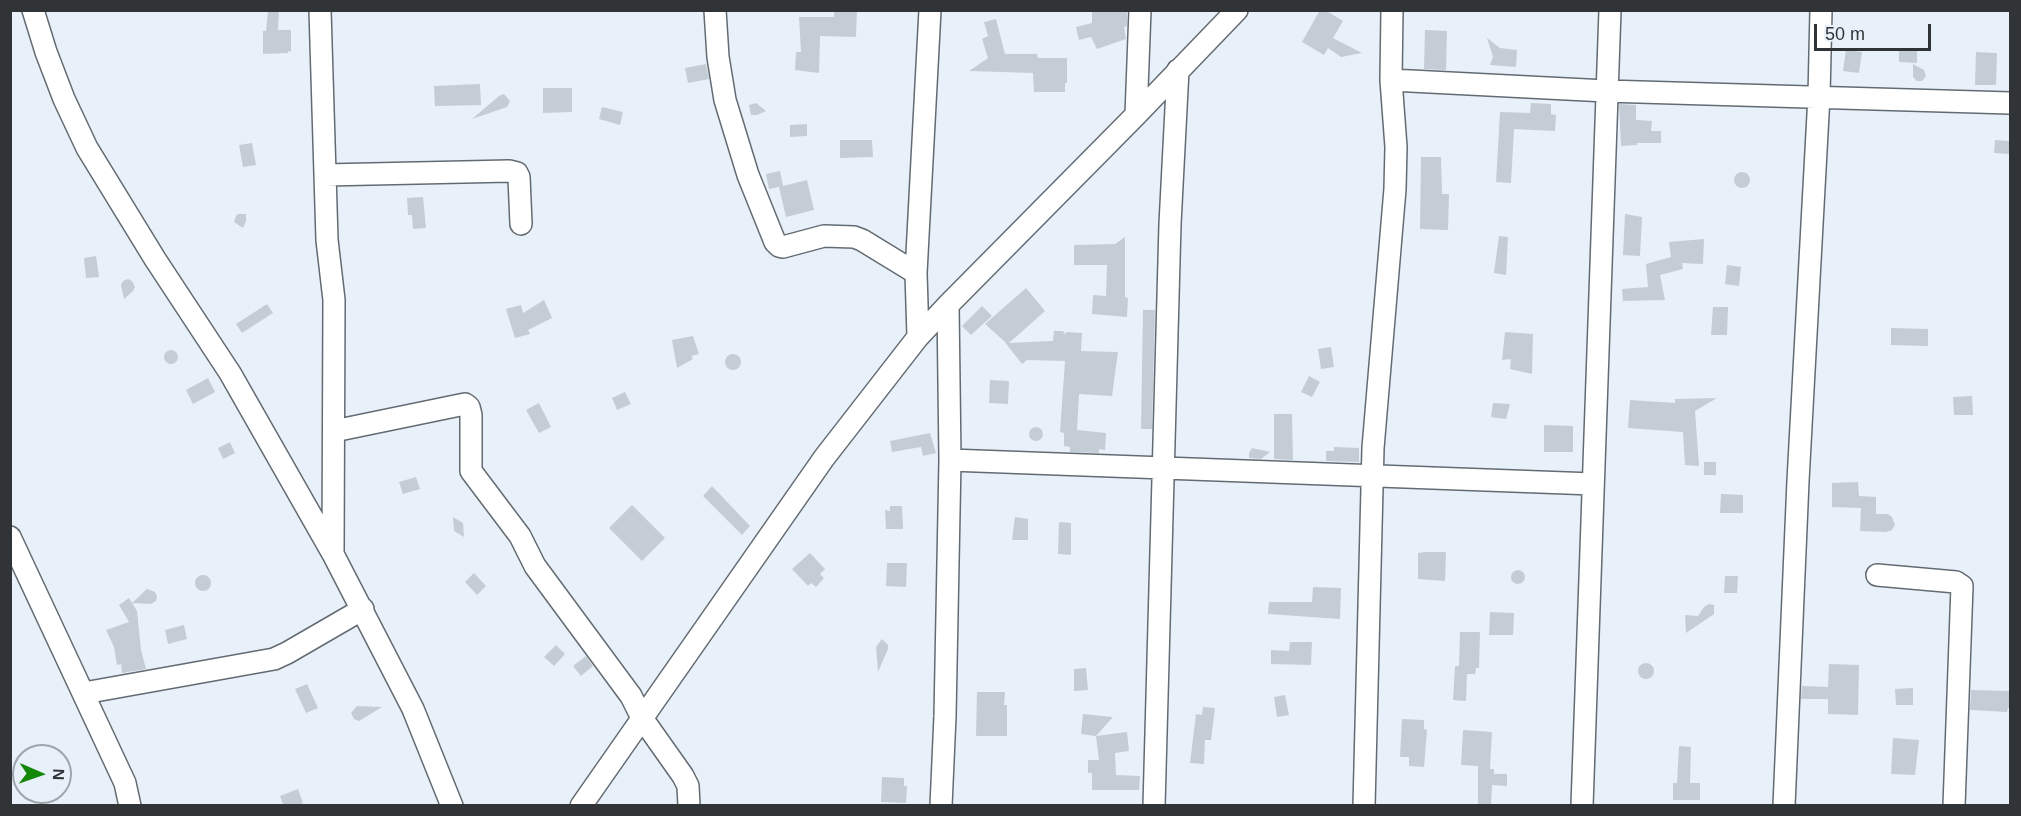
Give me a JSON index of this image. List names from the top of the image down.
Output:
{
  "scale_bar": "50 m",
  "north": "right"
}
